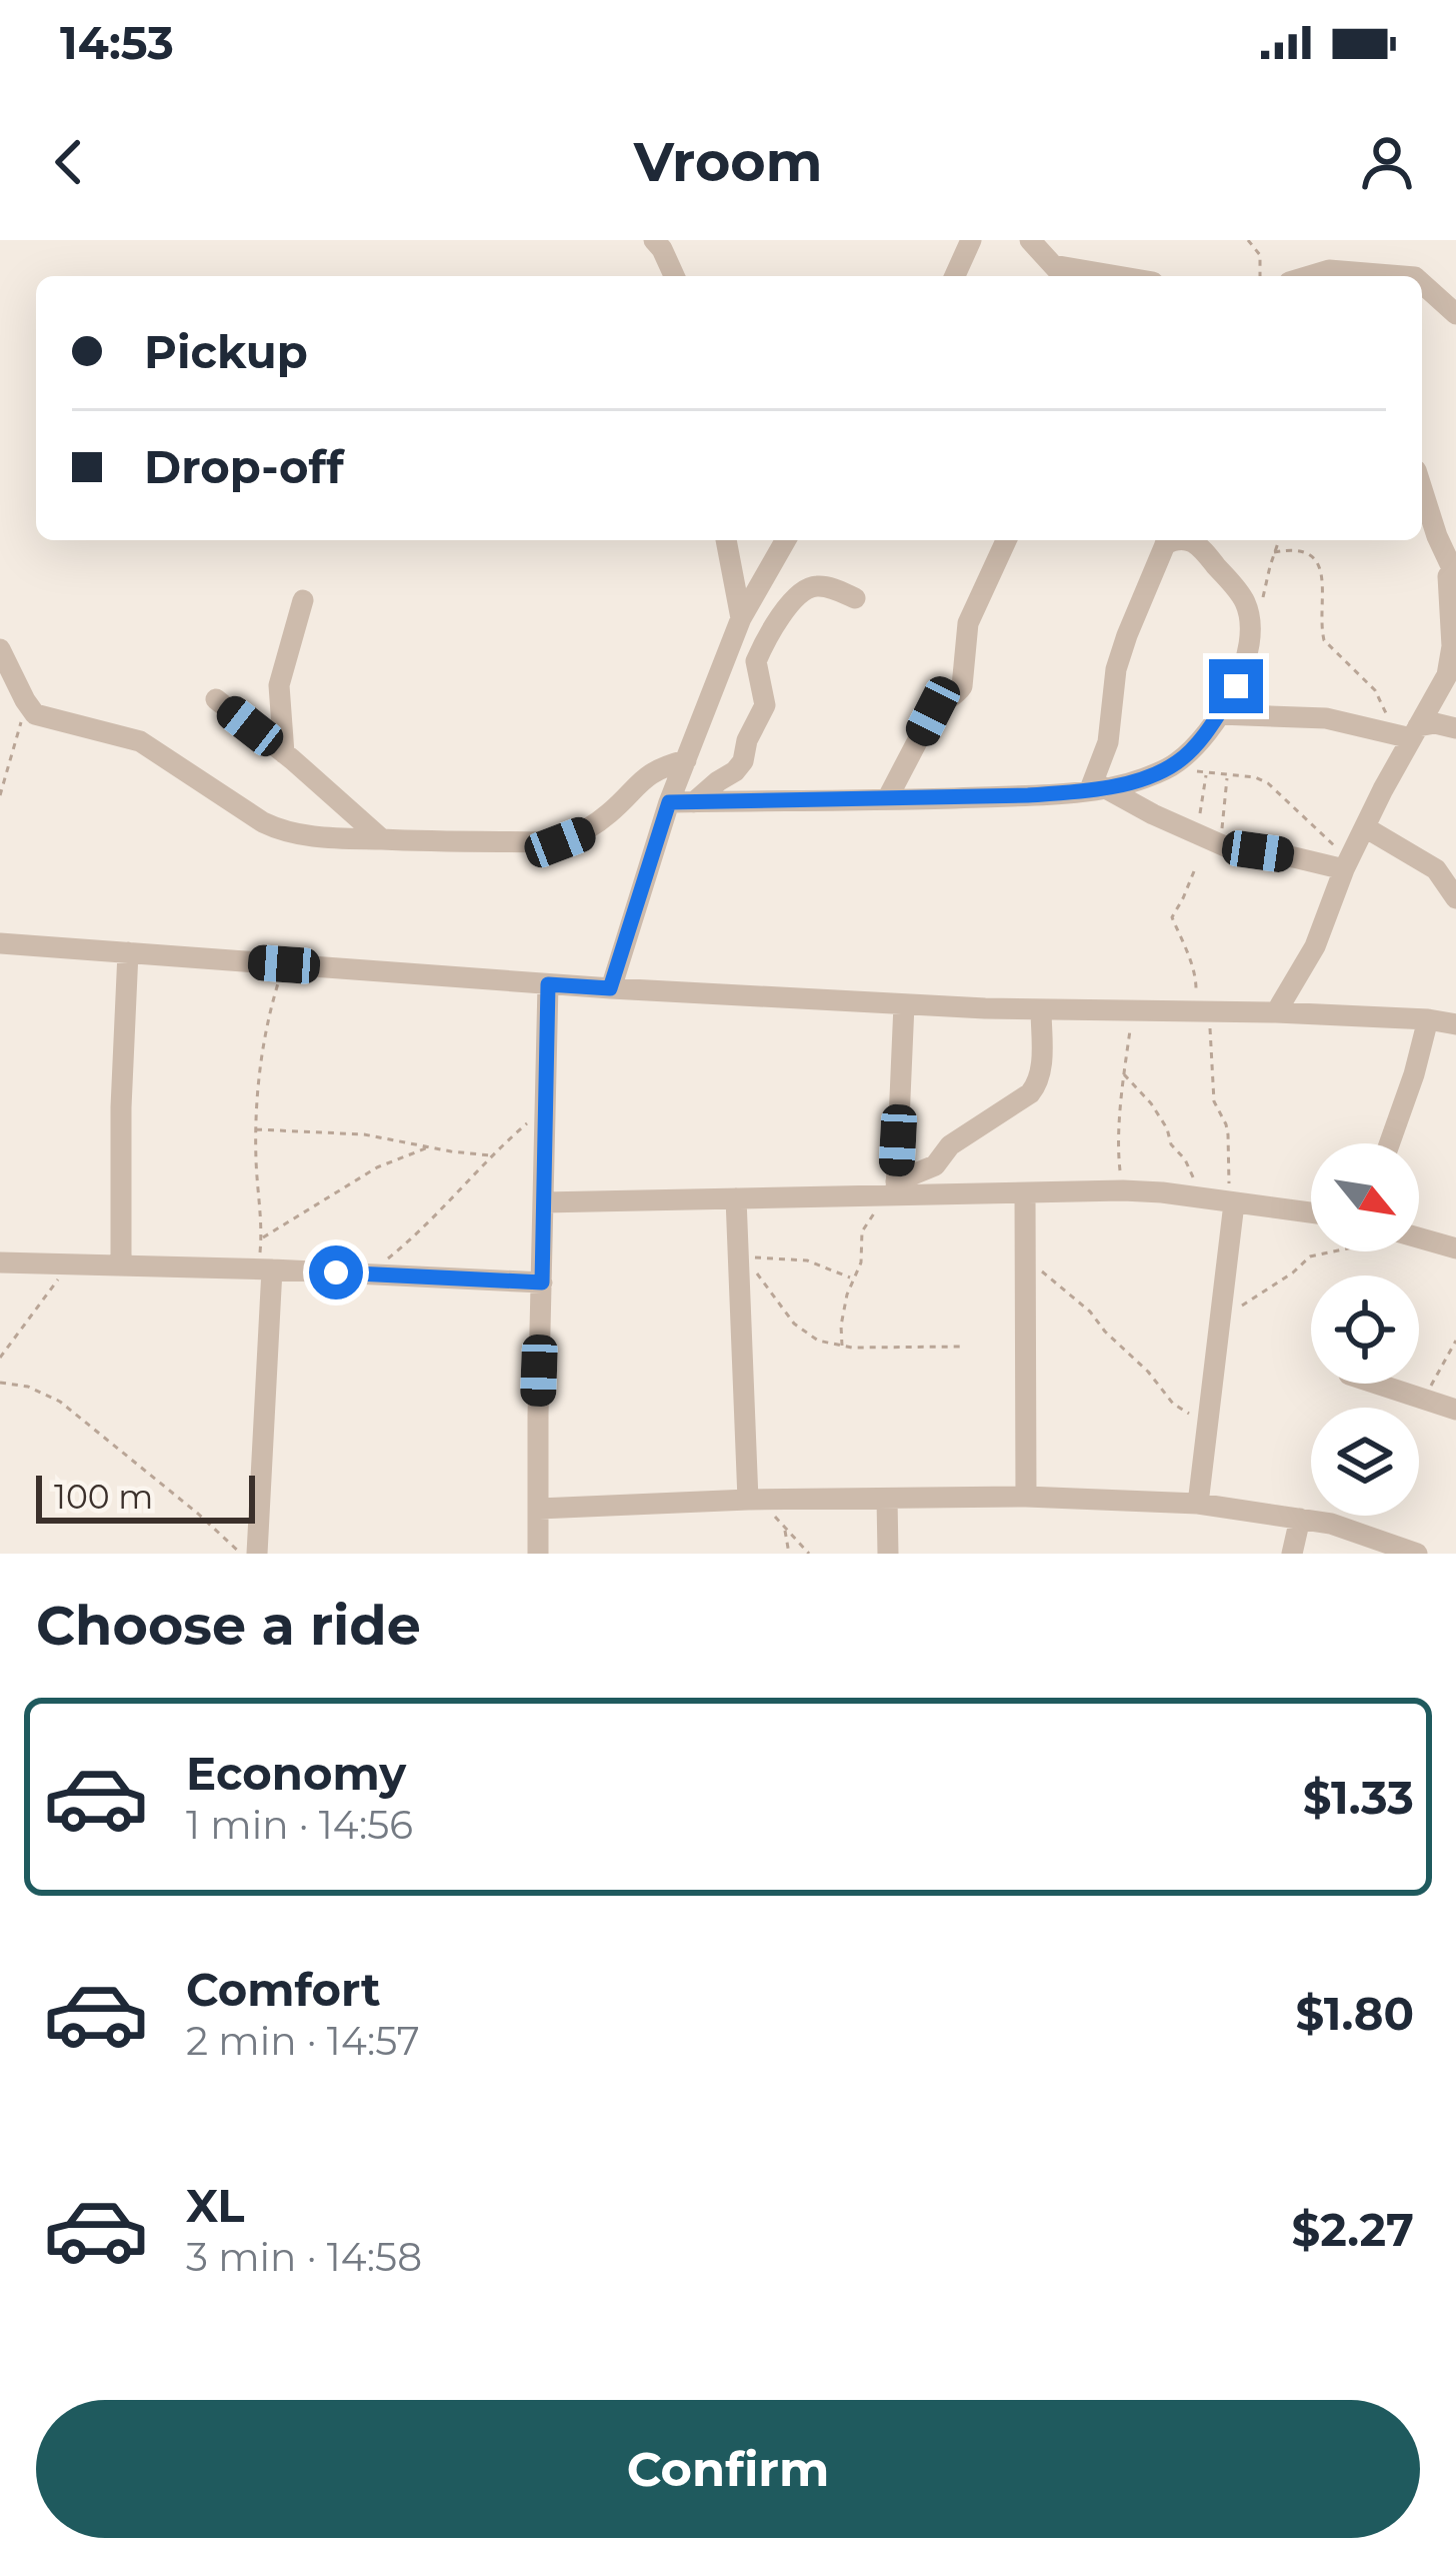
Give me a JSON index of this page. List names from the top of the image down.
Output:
{
  "scale_bar": "100 m",
  "north": "bottom right",
  "page": {
    "status": "14:53",
    "header": "Vroom",
    "banner": ["Pickup", "Drop-off"],
    "scale": "100 m",
    "heading": "Choose a ride",
    "list": [
      {
        "name": "Economy",
        "note": "1 min · 14:56",
        "value": "$1.33"
      },
      {
        "name": "Comfort",
        "note": "2 min · 14:57",
        "value": "$1.80"
      },
      {
        "name": "XL",
        "note": "3 min · 14:58",
        "value": "$2.27"
      }
    ],
    "buttons": "Confirm"
  }
}
